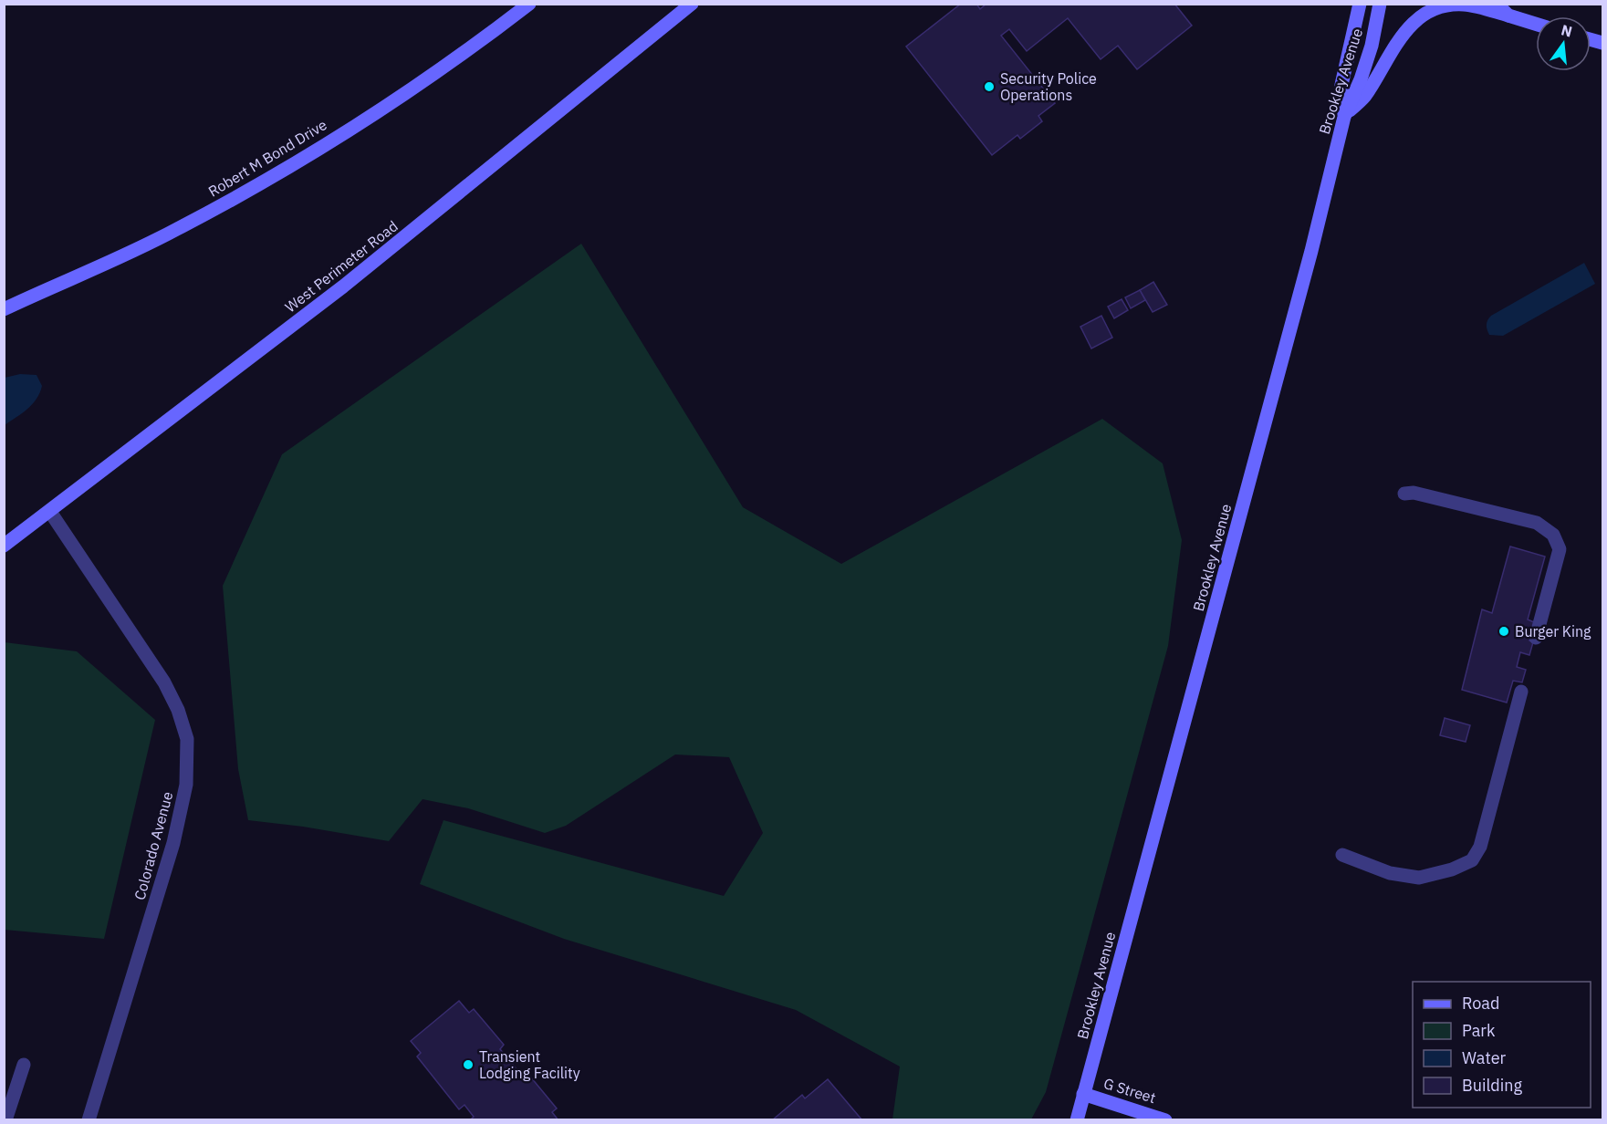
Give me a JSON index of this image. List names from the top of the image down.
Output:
{
  "streets": {
    "street": [
      "Brookley Avenue",
      "Robert M Bond Drive",
      "West Perimeter Road",
      "Colorado Avenue",
      "G Street"
    ]
  },
  "crossings": [
    ["Brookley Avenue", "G Street"],
    ["West Perimeter Road", "Colorado Avenue"]
  ],
  "places": ["Security Police Operations", "Burger King", "Transient Lodging Facility"],
  "legend": [
    "Road",
    "Park",
    "Water",
    "Building"
  ],
  "north": "top"
}
